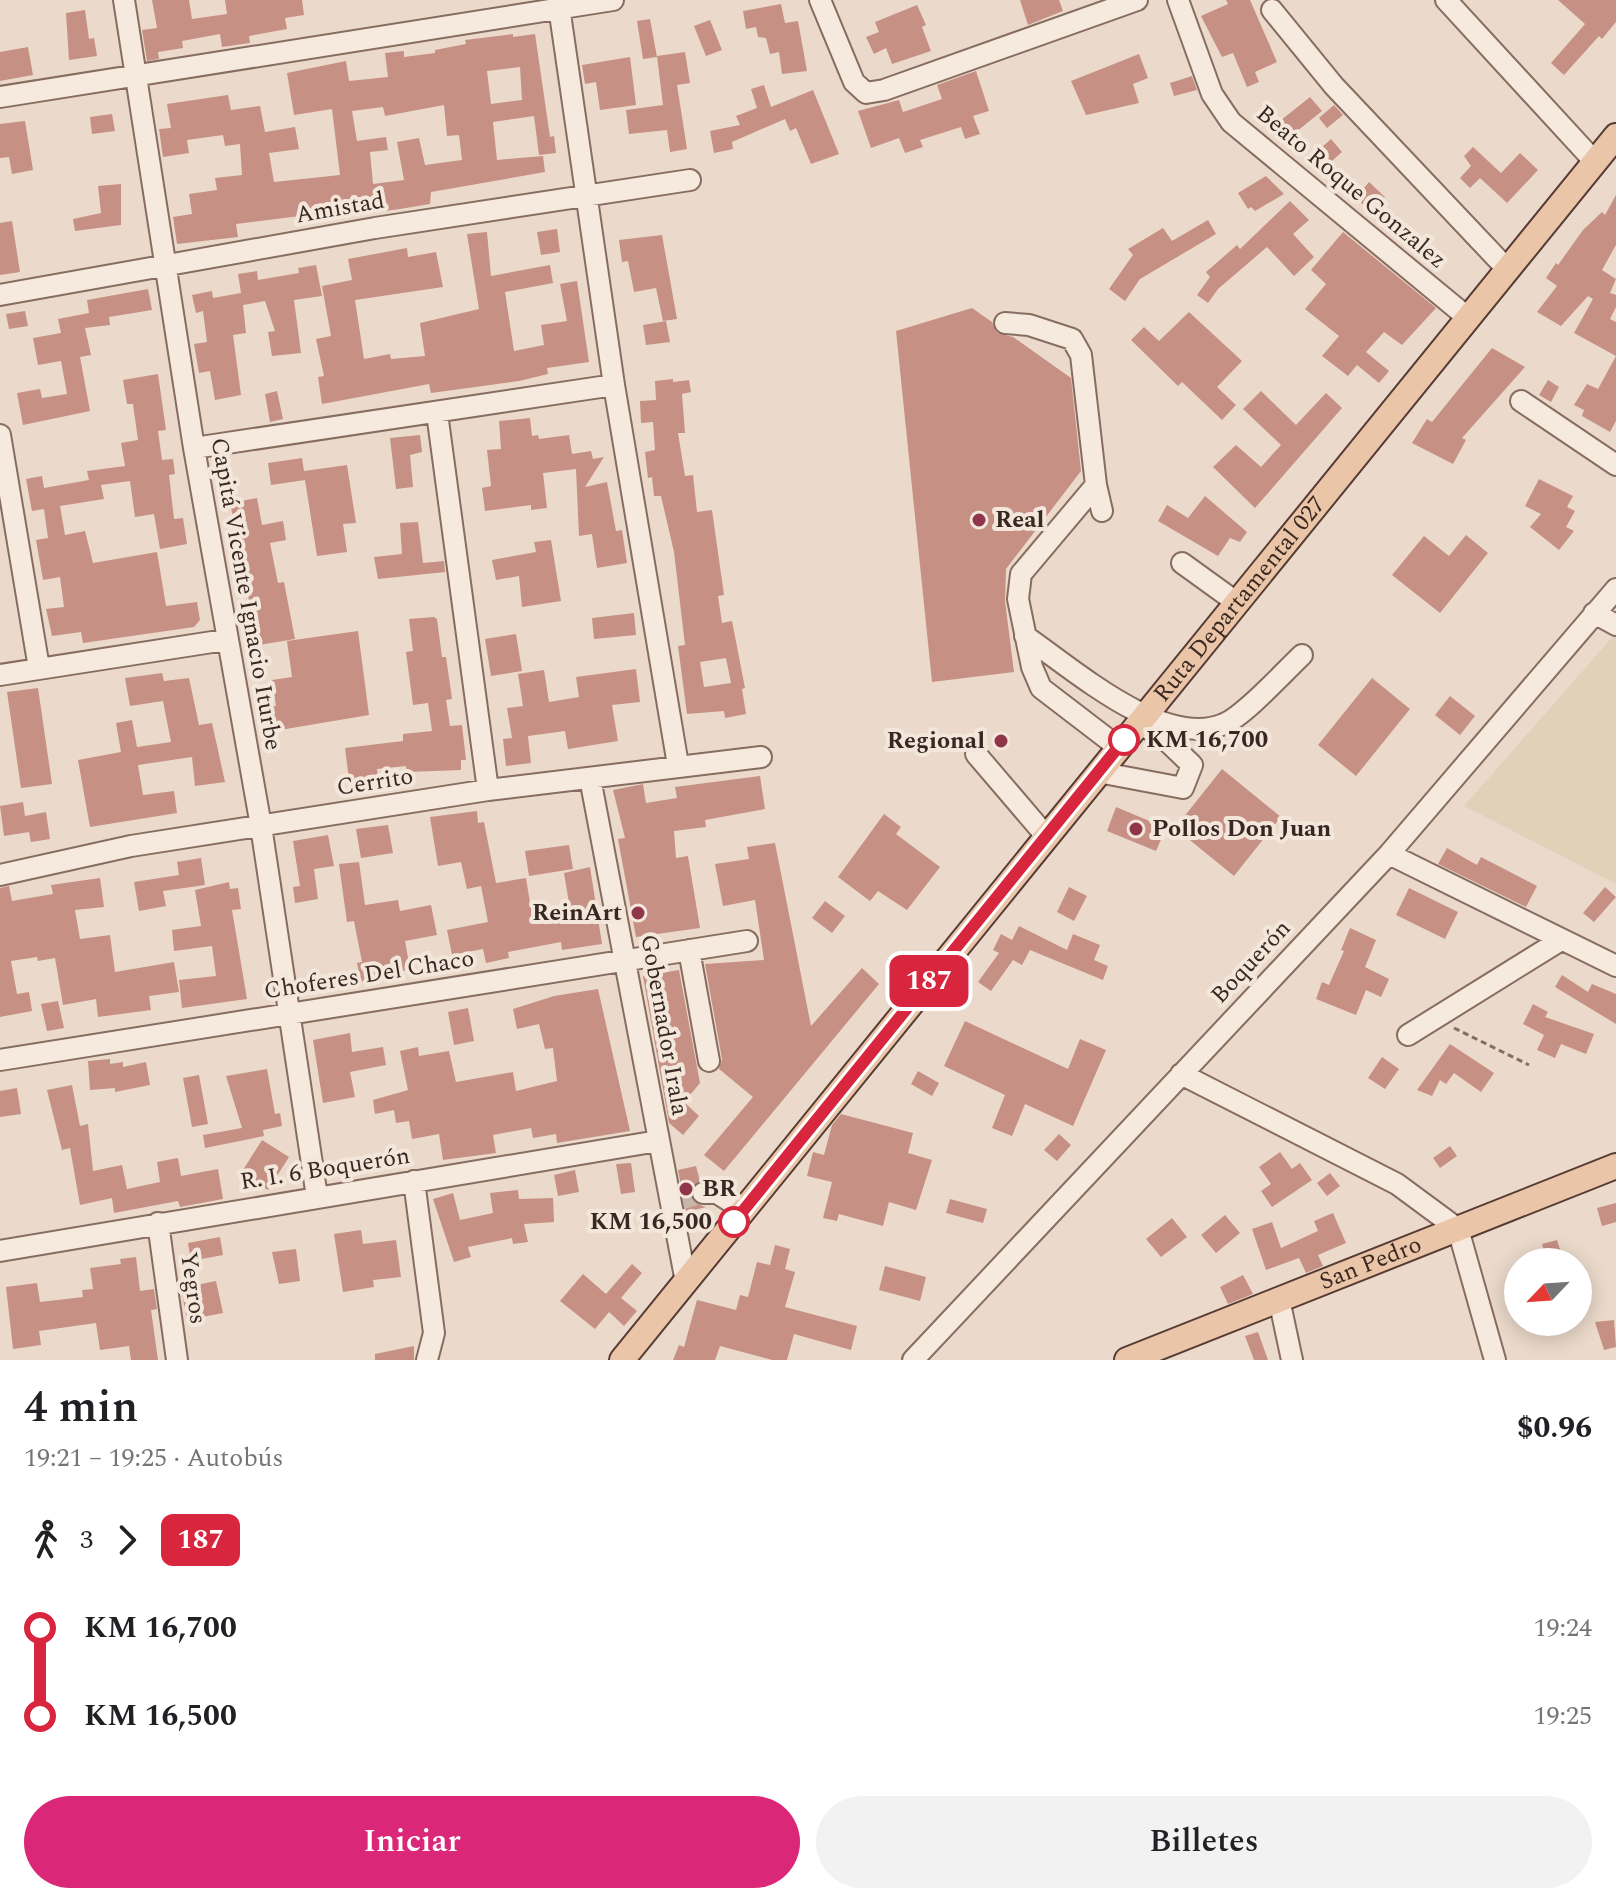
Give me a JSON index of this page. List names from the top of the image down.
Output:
{
  "streets": {
    "main road": ["Ruta Departamental 027", "San Pedro"],
    "street": [
      "Beato Roque Gonzalez",
      "Amistad",
      "Capitá Vicente Ignacio Iturbe",
      "Cerrito",
      "Boquerón",
      "Choferes Del Chaco",
      "Gobernador Irala",
      "R. I. 6 Boquerón",
      "Yegros"
    ]
  },
  "crossings": [
    ["Beato Roque Gonzalez", "Ruta Departamental 027"],
    ["Amistad", "Capitá Vicente Ignacio Iturbe"],
    ["Capitá Vicente Ignacio Iturbe", "Cerrito"],
    ["Capitá Vicente Ignacio Iturbe", "Choferes Del Chaco"],
    ["Capitá Vicente Ignacio Iturbe", "R. I. 6 Boquerón"],
    ["Ruta Departamental 027", "Gobernador Irala"],
    ["Cerrito", "Gobernador Irala"],
    ["Choferes Del Chaco", "Gobernador Irala"],
    ["Gobernador Irala", "R. I. 6 Boquerón"],
    ["R. I. 6 Boquerón", "Yegros"]
  ],
  "places": [
    "Real",
    "KM 16,700",
    "Regional",
    "Pollos Don Juan",
    "ReinArt",
    "BR",
    "KM 16,500"
  ],
  "lines": ["bus line 187"],
  "north": "bottom left",
  "page": {
    "on_map": "187",
    "heading": ["4 min", "19:21 – 19:25 · Autobús", "$0.96"],
    "legs": ["3", "187"],
    "list": [
      {
        "name": "KM 16,700",
        "value": "19:24"
      },
      {
        "name": "KM 16,500",
        "value": "19:25"
      }
    ],
    "buttons": ["Iniciar", "Billetes"]
  }
}
